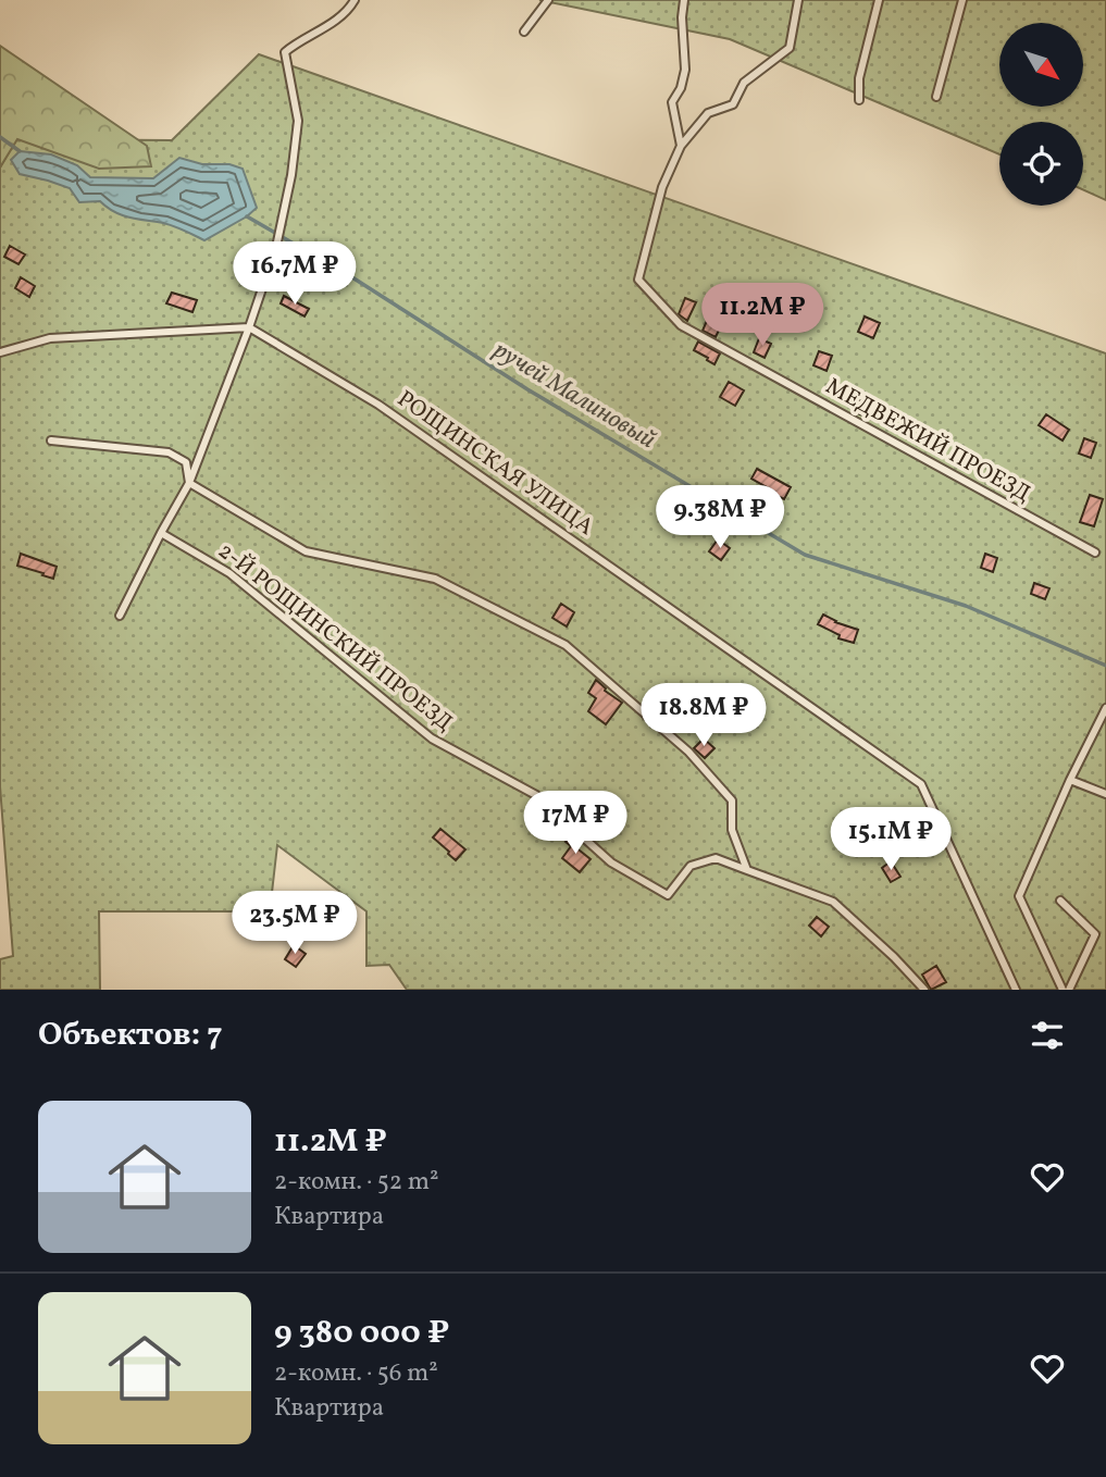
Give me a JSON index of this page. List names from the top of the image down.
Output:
{
  "streets": {
    "lane": ["МЕДВЕЖИЙ ПРОЕЗД", "РОЩИНСКАЯ УЛИЦА", "2-Й РОЩИНСКИЙ ПРОЕЗД"]
  },
  "water": ["ручей Малиновый"],
  "north": "bottom right",
  "page": {
    "price": [
      "16.7M ₽",
      "11.2M ₽",
      "9.38M ₽",
      "18.8M ₽",
      "17M ₽",
      "15.1M ₽",
      "23.5M ₽"
    ],
    "heading": "Объектов: 7",
    "list": [
      {
        "name": "11.2M ₽",
        "note": "2-комн. · 52 m² · Квартира"
      },
      {
        "name": "9 380 000 ₽",
        "note": "2-комн. · 56 m² · Квартира"
      }
    ]
  }
}
